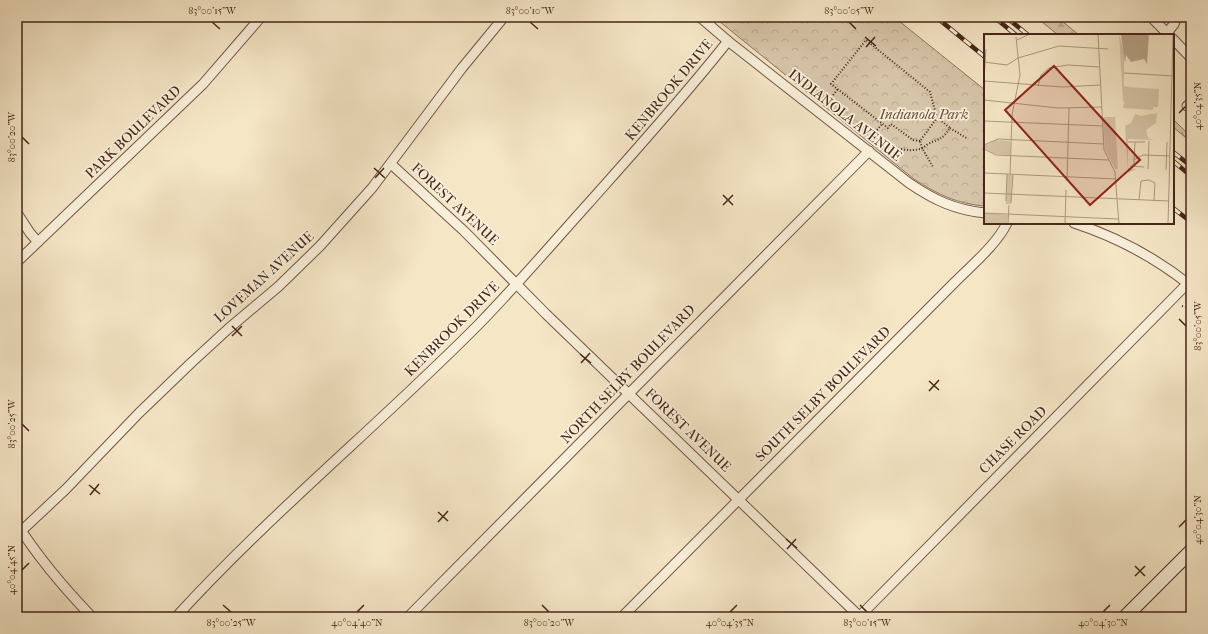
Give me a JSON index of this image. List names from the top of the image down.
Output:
{
  "streets": {
    "street": [
      "KENBROOK DRIVE",
      "INDIANOLA AVENUE",
      "PARK BOULEVARD",
      "FOREST AVENUE",
      "LOVEMAN AVENUE",
      "NORTH SELBY BOULEVARD",
      "SOUTH SELBY BOULEVARD",
      "CHASE ROAD"
    ]
  },
  "crossings": [
    ["KENBROOK DRIVE", "INDIANOLA AVENUE"],
    ["KENBROOK DRIVE", "FOREST AVENUE"],
    ["INDIANOLA AVENUE", "NORTH SELBY BOULEVARD"],
    ["FOREST AVENUE", "LOVEMAN AVENUE"],
    ["FOREST AVENUE", "NORTH SELBY BOULEVARD"],
    ["FOREST AVENUE", "SOUTH SELBY BOULEVARD"],
    ["FOREST AVENUE", "CHASE ROAD"]
  ],
  "parks": ["Indianola Park"],
  "coordinates": [
    "83°00'15\"W",
    "83°00'10\"W",
    "83°00'05\"W",
    "40°04'35\"N",
    "83°00'20\"W",
    "83°00'25\"W",
    "40°04'30\"N",
    "40°04'45\"N",
    "40°04'40\"N"
  ]
}
